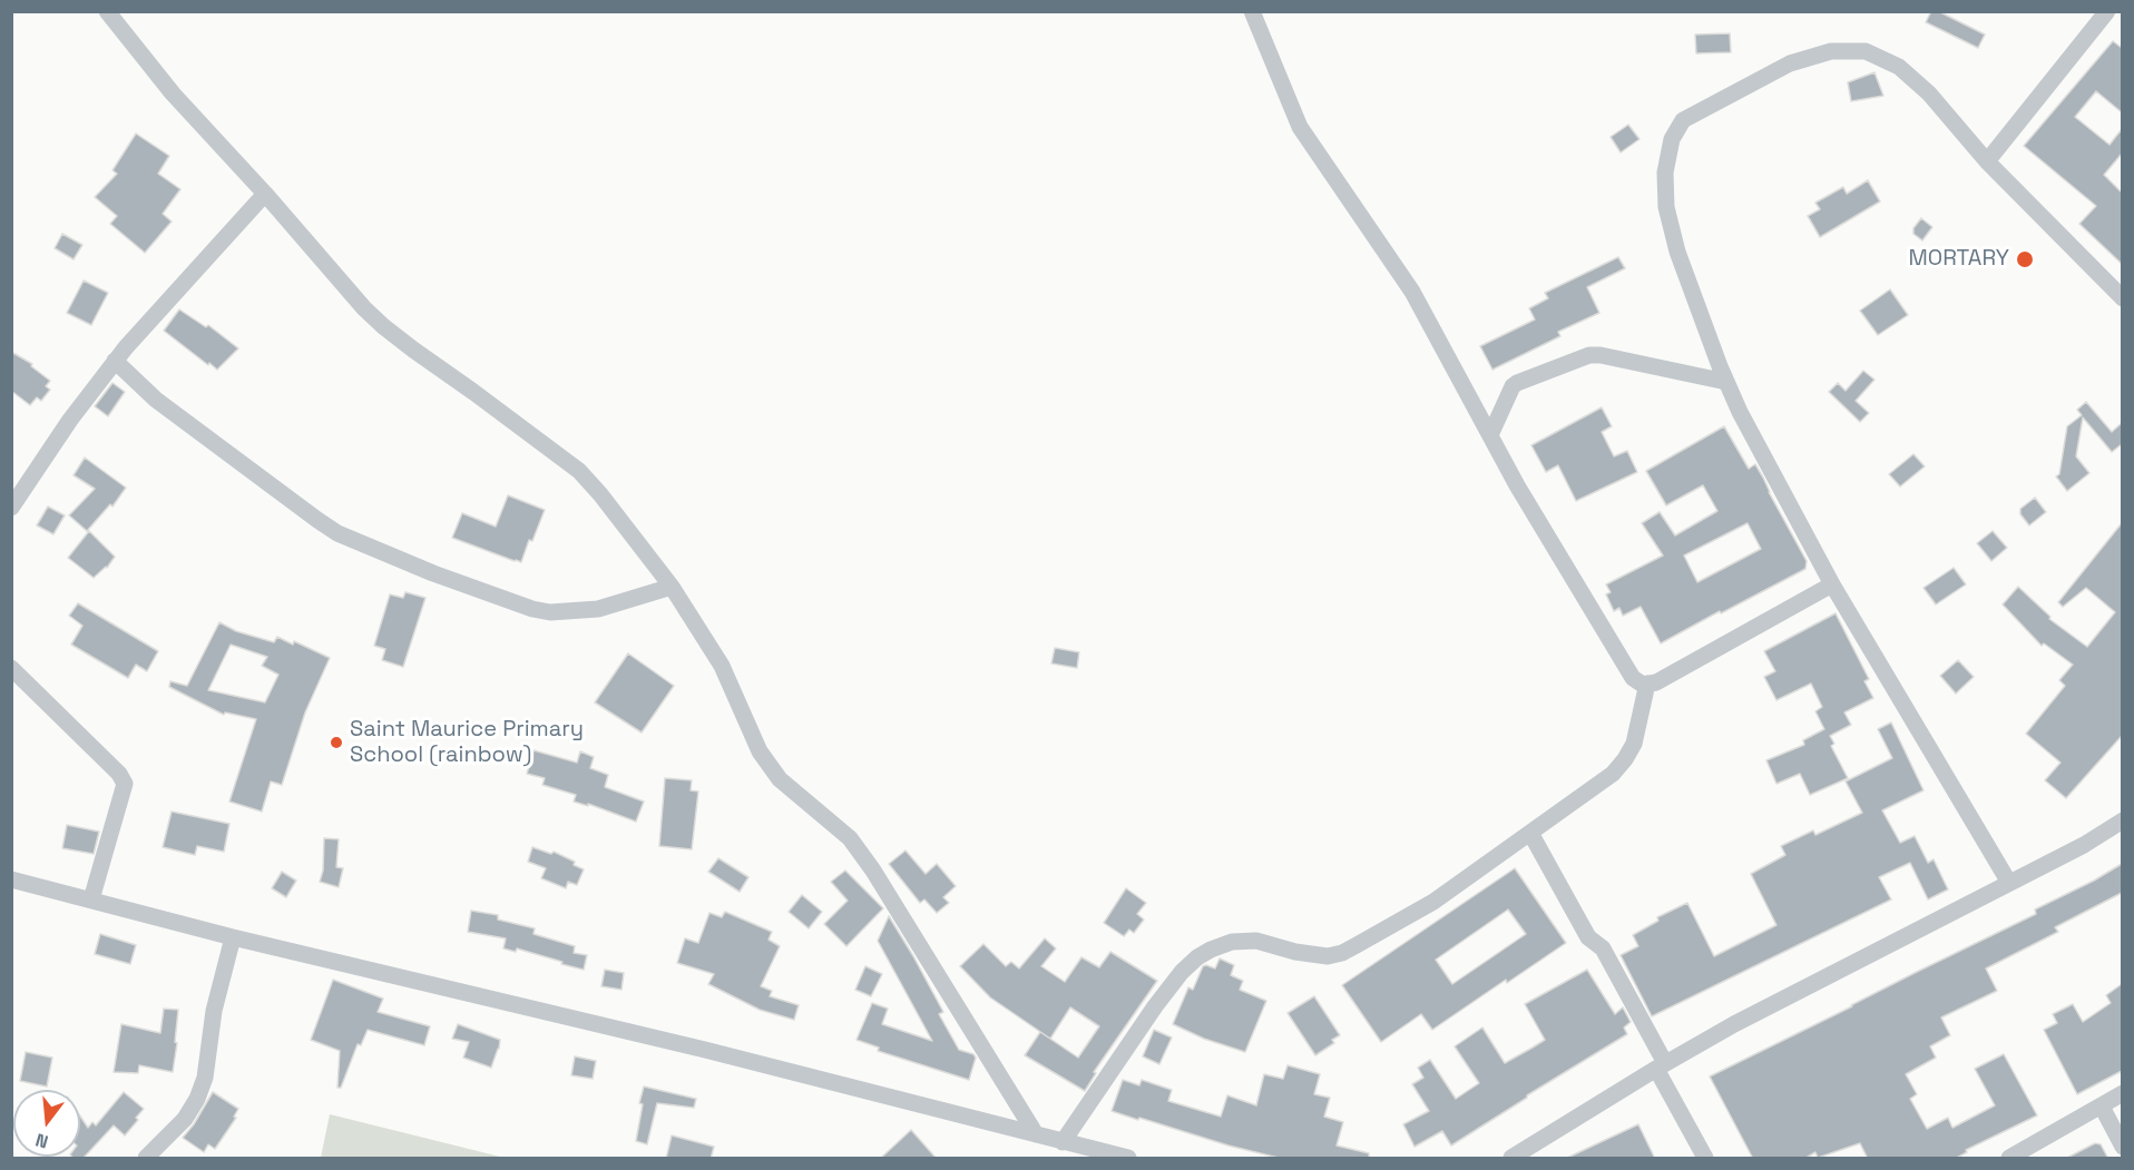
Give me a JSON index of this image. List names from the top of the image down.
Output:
{
  "places": ["MORTARY", "Saint Maurice Primary School (rainbow)"],
  "north": "bottom"
}
